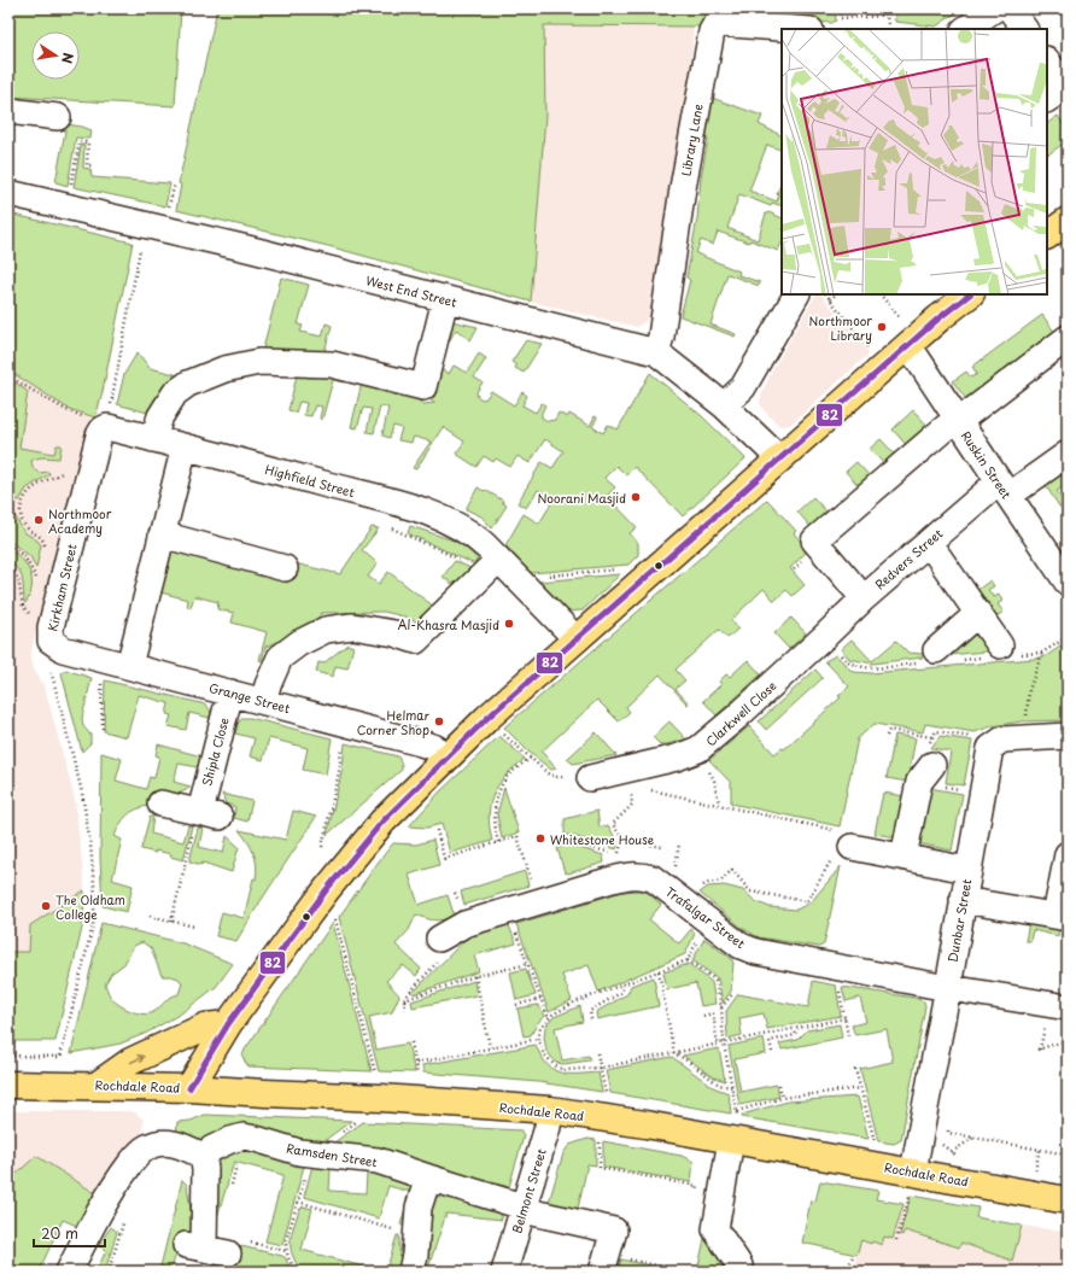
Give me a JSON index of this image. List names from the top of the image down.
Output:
{
  "streets": {
    "main road": ["Rochdale Road"],
    "street": [
      "Library Lane",
      "West End Street",
      "Ruskin Street",
      "Highfield Street",
      "Redvers Street",
      "Kirkham Street",
      "Grange Street",
      "Clarkwell Close",
      "Shipla Close",
      "Trafalgar Street",
      "Dunbar Street",
      "Ramsden Street",
      "Belmont Street"
    ]
  },
  "crossings": [
    ["Library Lane", "West End Street"],
    ["Ruskin Street", "Redvers Street"],
    ["Highfield Street", "Kirkham Street"],
    ["Redvers Street", "Clarkwell Close"],
    ["Kirkham Street", "Grange Street"],
    ["Grange Street", "Shipla Close"],
    ["Trafalgar Street", "Dunbar Street"],
    ["Dunbar Street", "Rochdale Road"],
    ["Rochdale Road", "Belmont Street"],
    ["Ramsden Street", "Belmont Street"]
  ],
  "places": [
    "Northmoor Library",
    "Noorani Masjid",
    "Northmoor Academy",
    "Al-Khasra Masjid",
    "Helmar Corner Shop",
    "Whitestone House",
    "The Oldham College"
  ],
  "lines": ["transit line 82"],
  "scale_bar": "20 m",
  "north": "right"
}
